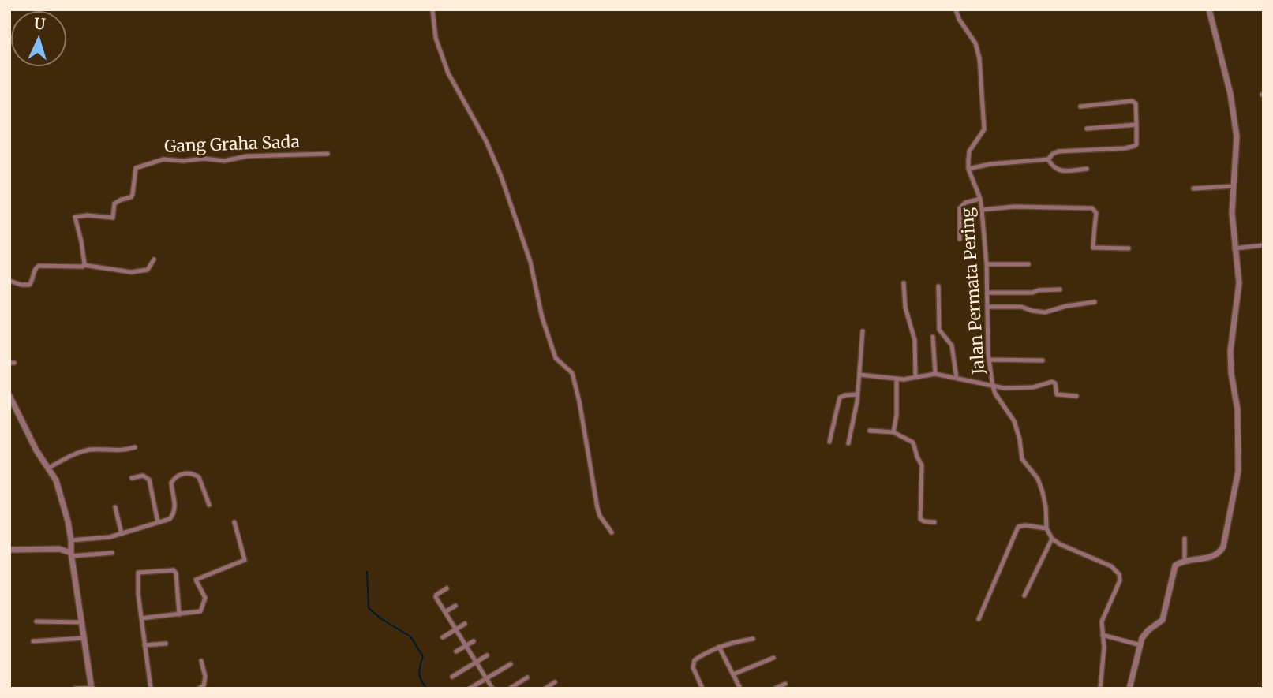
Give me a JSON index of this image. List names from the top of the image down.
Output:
{
  "streets": {
    "street": ["Gang Graha Sada", "Jalan Permata Pering"]
  },
  "north": "top"
}
